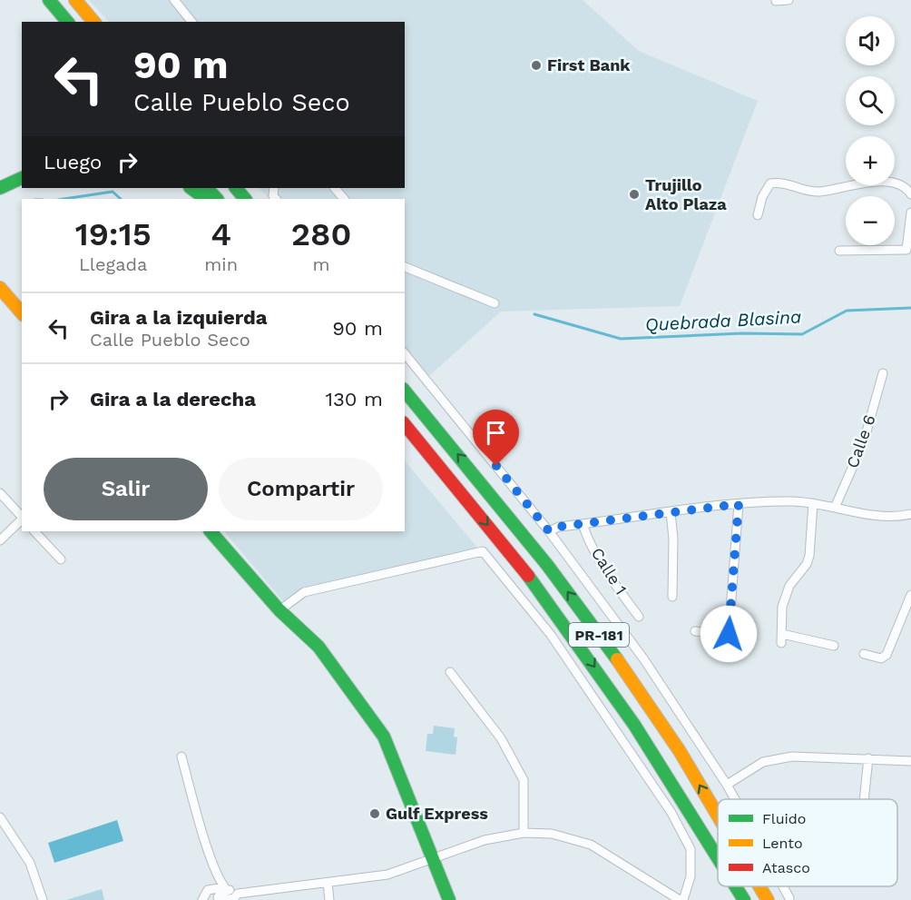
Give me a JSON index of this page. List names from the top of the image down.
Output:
{
  "streets": {
    "main road": ["PR-181"],
    "street": ["Calle 6", "Calle 1"]
  },
  "water": ["Quebrada Blasina"],
  "places": ["First Bank", "Trujillo Alto Plaza", "Gulf Express"],
  "legend": ["Fluido", "Lento", "Atasco"],
  "page": {
    "map_buttons": ["+", "−"],
    "turn": ["90 m", "Calle Pueblo Seco"],
    "then": "Luego",
    "eta": [
      "19:15",
      "Llegada",
      "4",
      "min",
      "280",
      "m"
    ],
    "list": [
      {
        "name": "Gira a la izquierda",
        "note": "Calle Pueblo Seco",
        "value": "90 m"
      },
      {
        "name": "Gira a la derecha",
        "value": "130 m"
      }
    ],
    "buttons": ["Salir", "Compartir"]
  }
}
